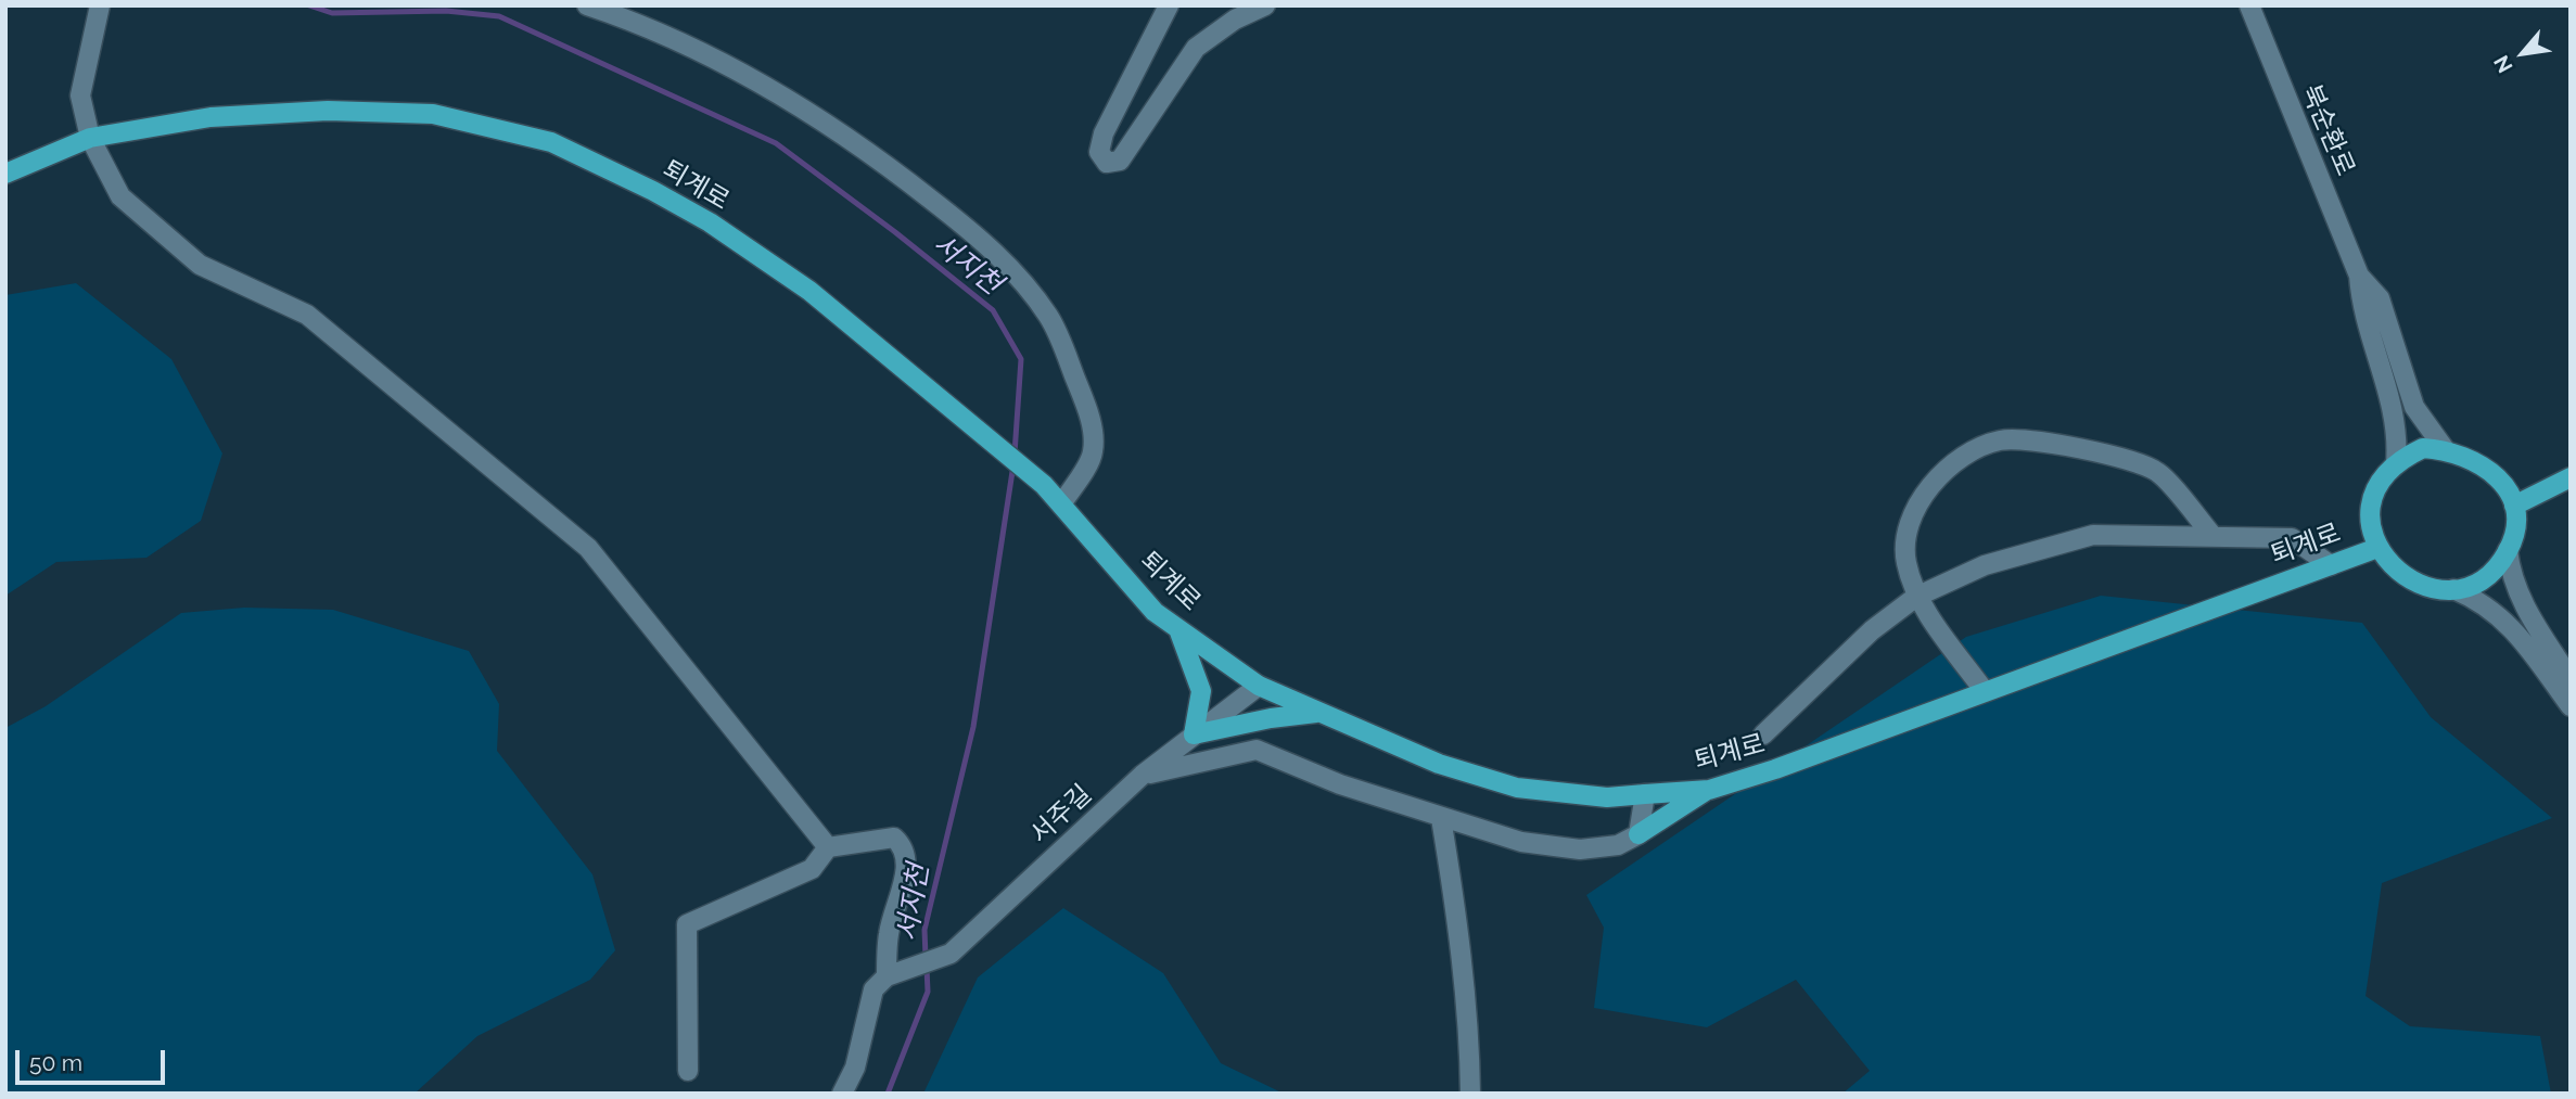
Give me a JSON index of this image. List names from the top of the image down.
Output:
{
  "streets": {
    "main road": ["퇴계로"],
    "street": ["북순환로", "서주길"]
  },
  "crossings": [
    ["북순환로", "퇴계로"],
    ["퇴계로", "서주길"]
  ],
  "water": ["서지천"],
  "scale_bar": "50 m",
  "north": "bottom left"
}
